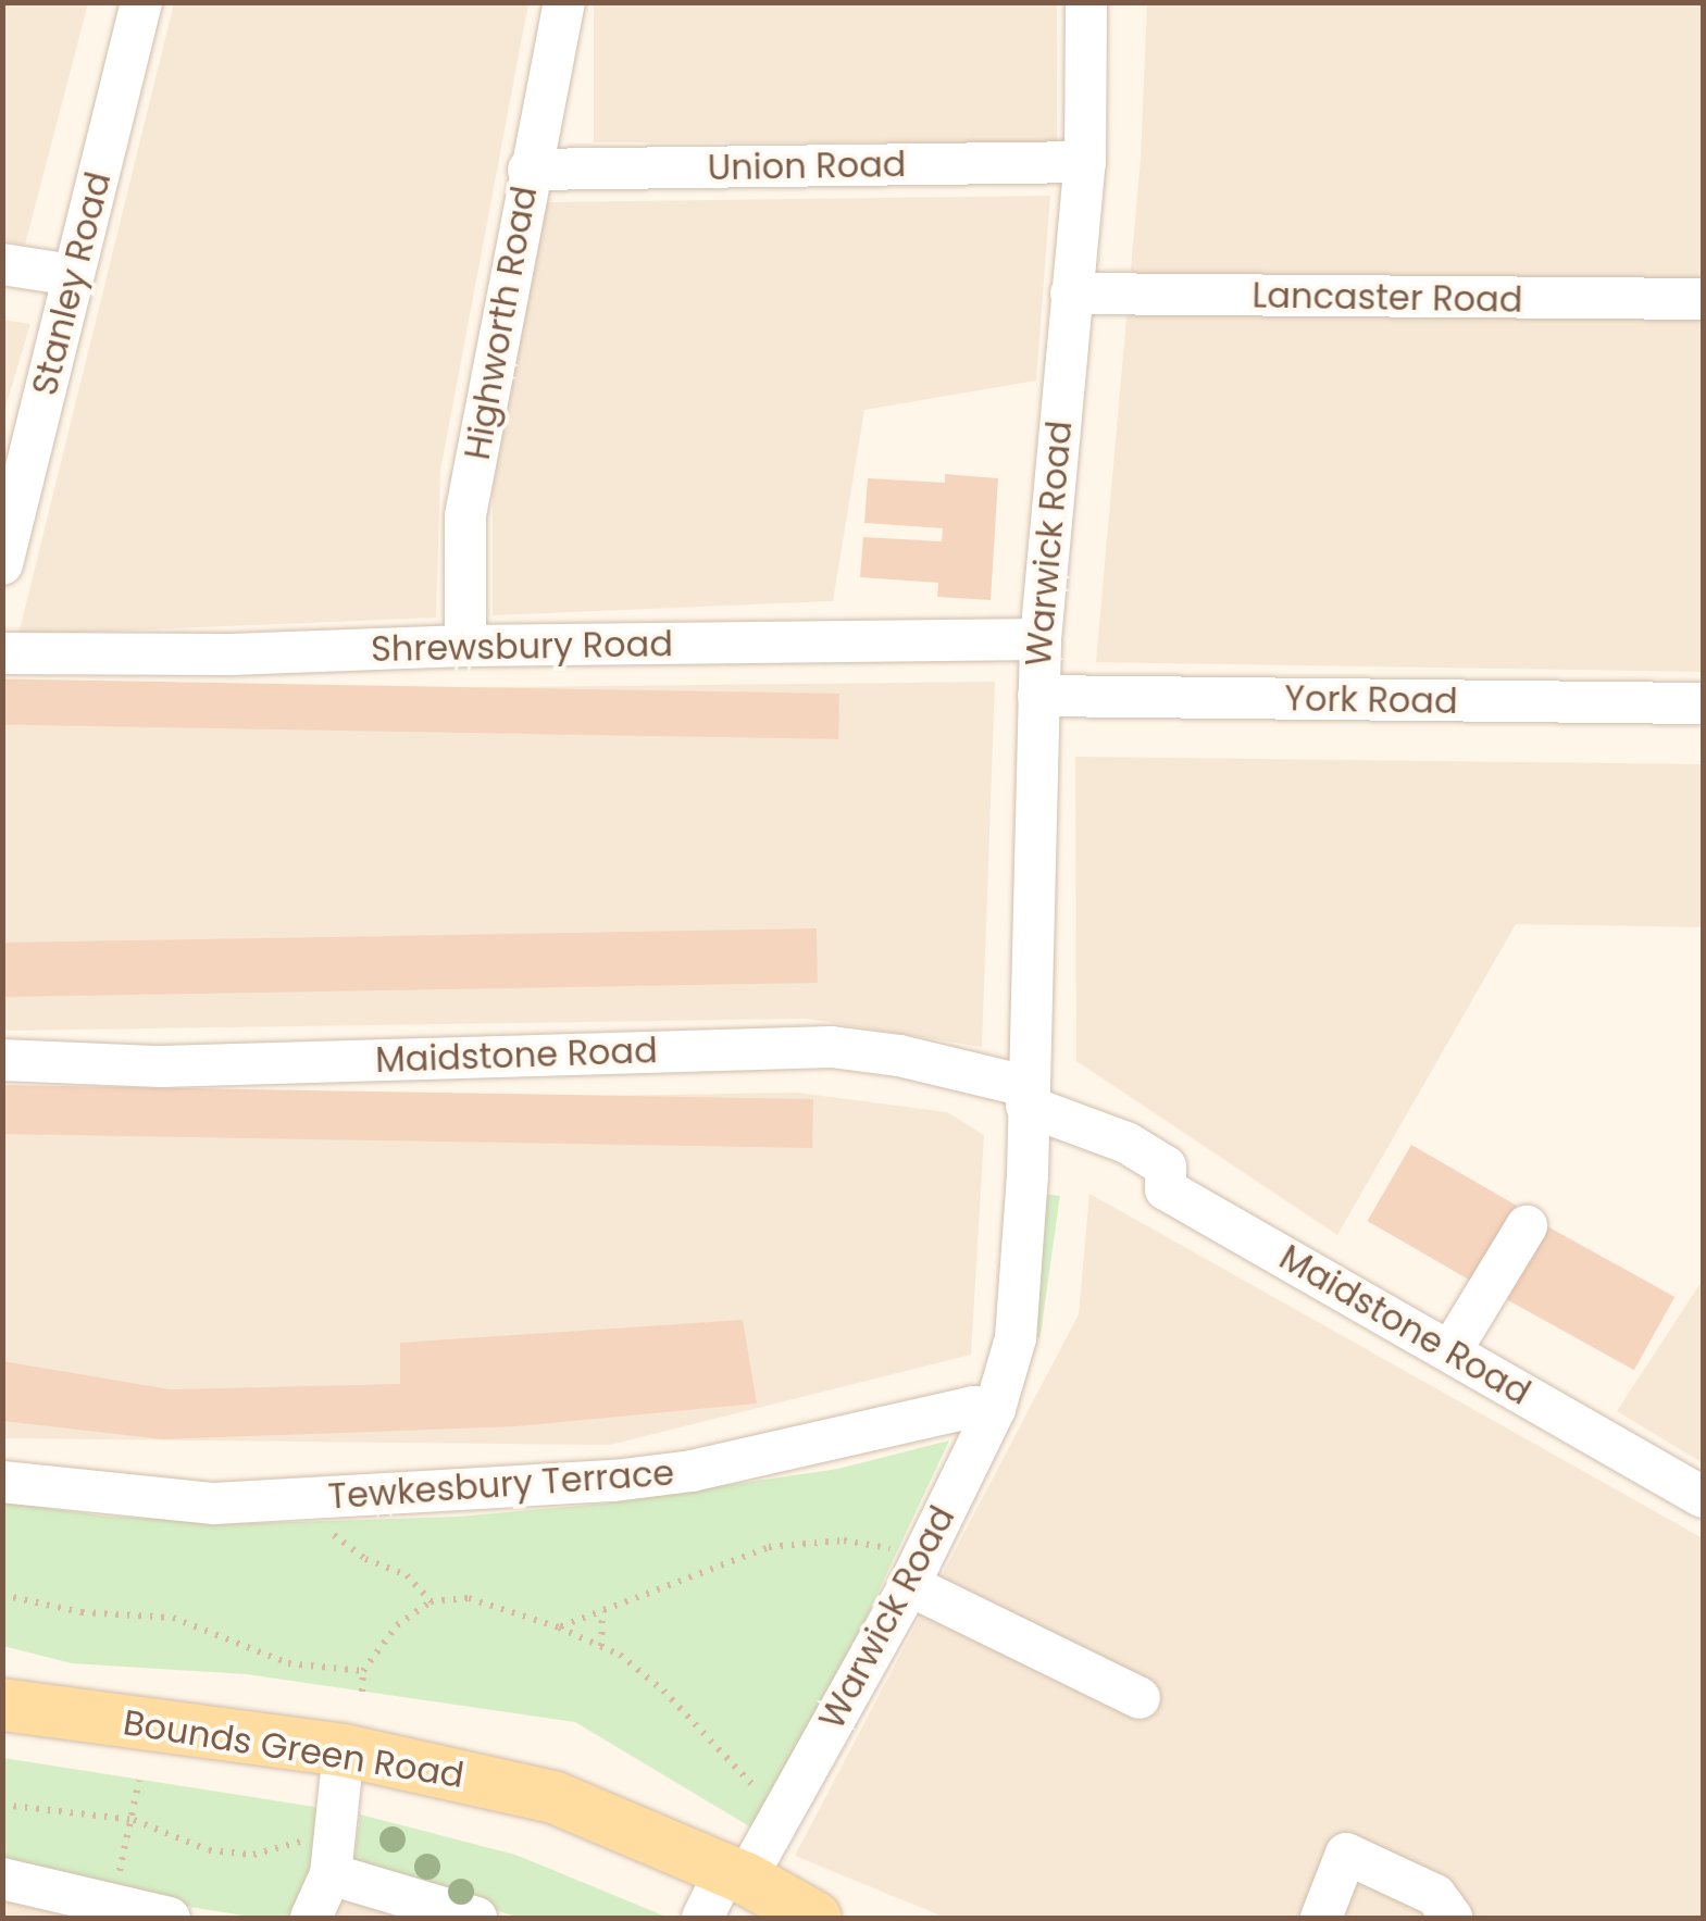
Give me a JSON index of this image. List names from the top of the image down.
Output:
{
  "streets": {
    "main road": ["Bounds Green Road"],
    "street": [
      "Union Road",
      "Stanley Road",
      "Lancaster Road",
      "Highworth Road",
      "Warwick Road",
      "Shrewsbury Road",
      "York Road",
      "Maidstone Road",
      "Tewkesbury Terrace"
    ]
  },
  "crossings": [
    ["Union Road", "Highworth Road"],
    ["Union Road", "Warwick Road"],
    ["Lancaster Road", "Warwick Road"],
    ["Highworth Road", "Shrewsbury Road"],
    ["Warwick Road", "Shrewsbury Road"],
    ["Warwick Road", "York Road"],
    ["Warwick Road", "Maidstone Road"],
    ["Warwick Road", "Tewkesbury Terrace"],
    ["Warwick Road", "Bounds Green Road"]
  ]
}
